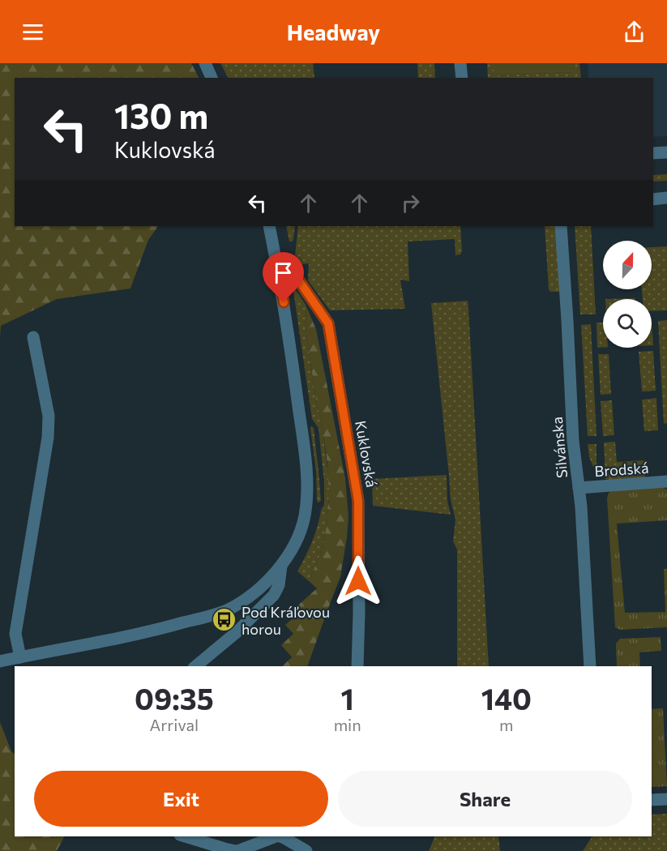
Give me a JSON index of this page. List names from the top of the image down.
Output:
{
  "streets": {
    "street": ["Silvánska", "Kuklovská", "Brodská"]
  },
  "crossings": [
    ["Silvánska", "Brodská"]
  ],
  "places": {
    "bus stop": ["Pod Kráľovou horou"]
  },
  "north": "top",
  "page": {
    "header": "Headway",
    "turn": ["130 m", "Kuklovská"],
    "eta": [
      "09:35",
      "Arrival",
      "1",
      "min",
      "140",
      "m"
    ],
    "buttons": ["Exit", "Share"]
  }
}
